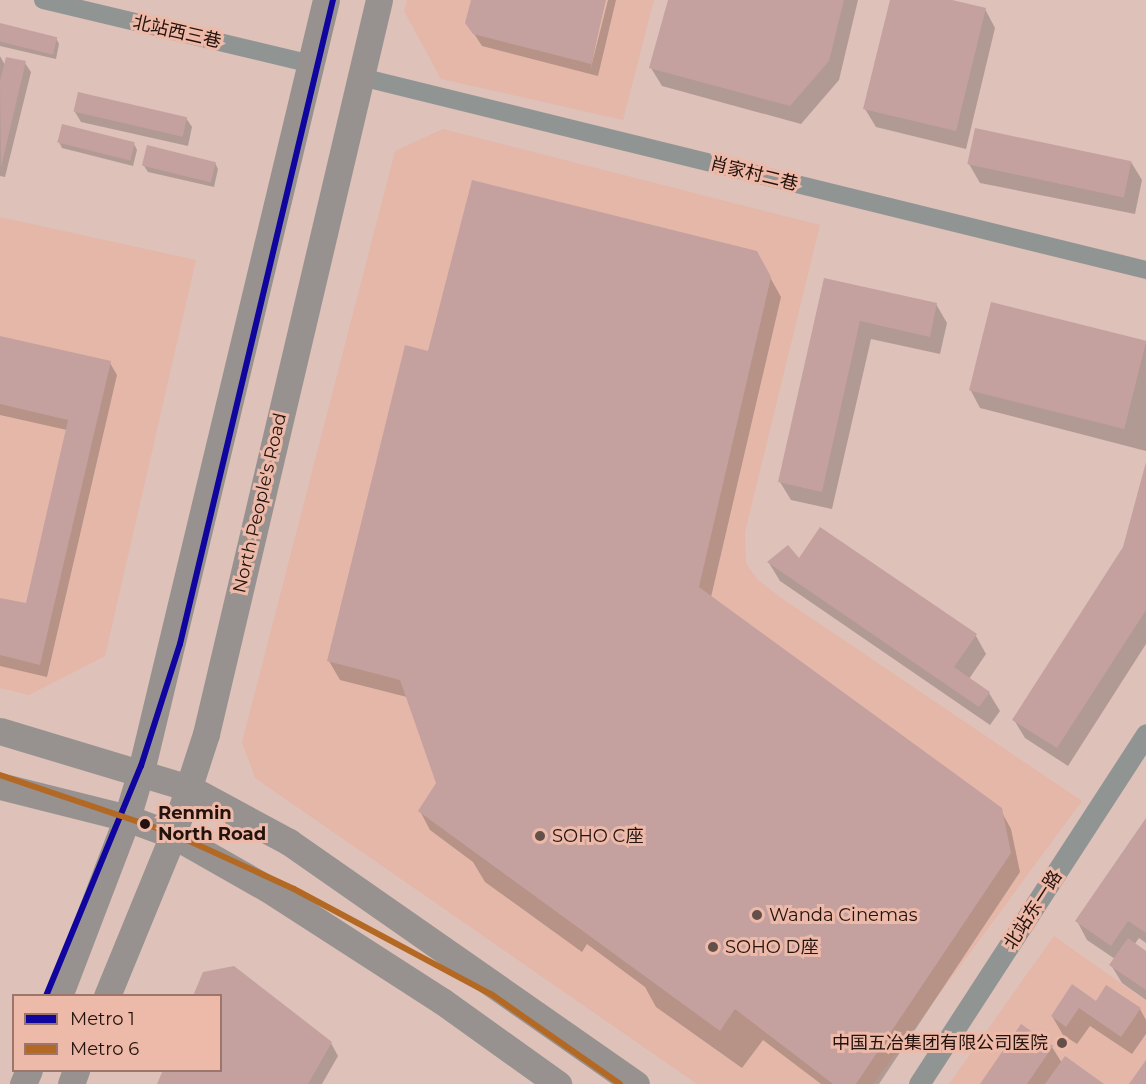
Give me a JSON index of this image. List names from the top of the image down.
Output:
{
  "streets": {
    "main road": ["North People's Road"],
    "street": ["北站西三巷", "肖家村二巷", "北站东一路"]
  },
  "crossings": [
    ["肖家村二巷", "North People's Road"]
  ],
  "places": [
    "Renmin North Road",
    "SOHO C座",
    "Wanda Cinemas",
    "SOHO D座",
    "中国五冶集团有限公司医院"
  ],
  "lines": ["metro line 1", "metro line 6"],
  "legend": ["Metro 1", "Metro 6"]
}
